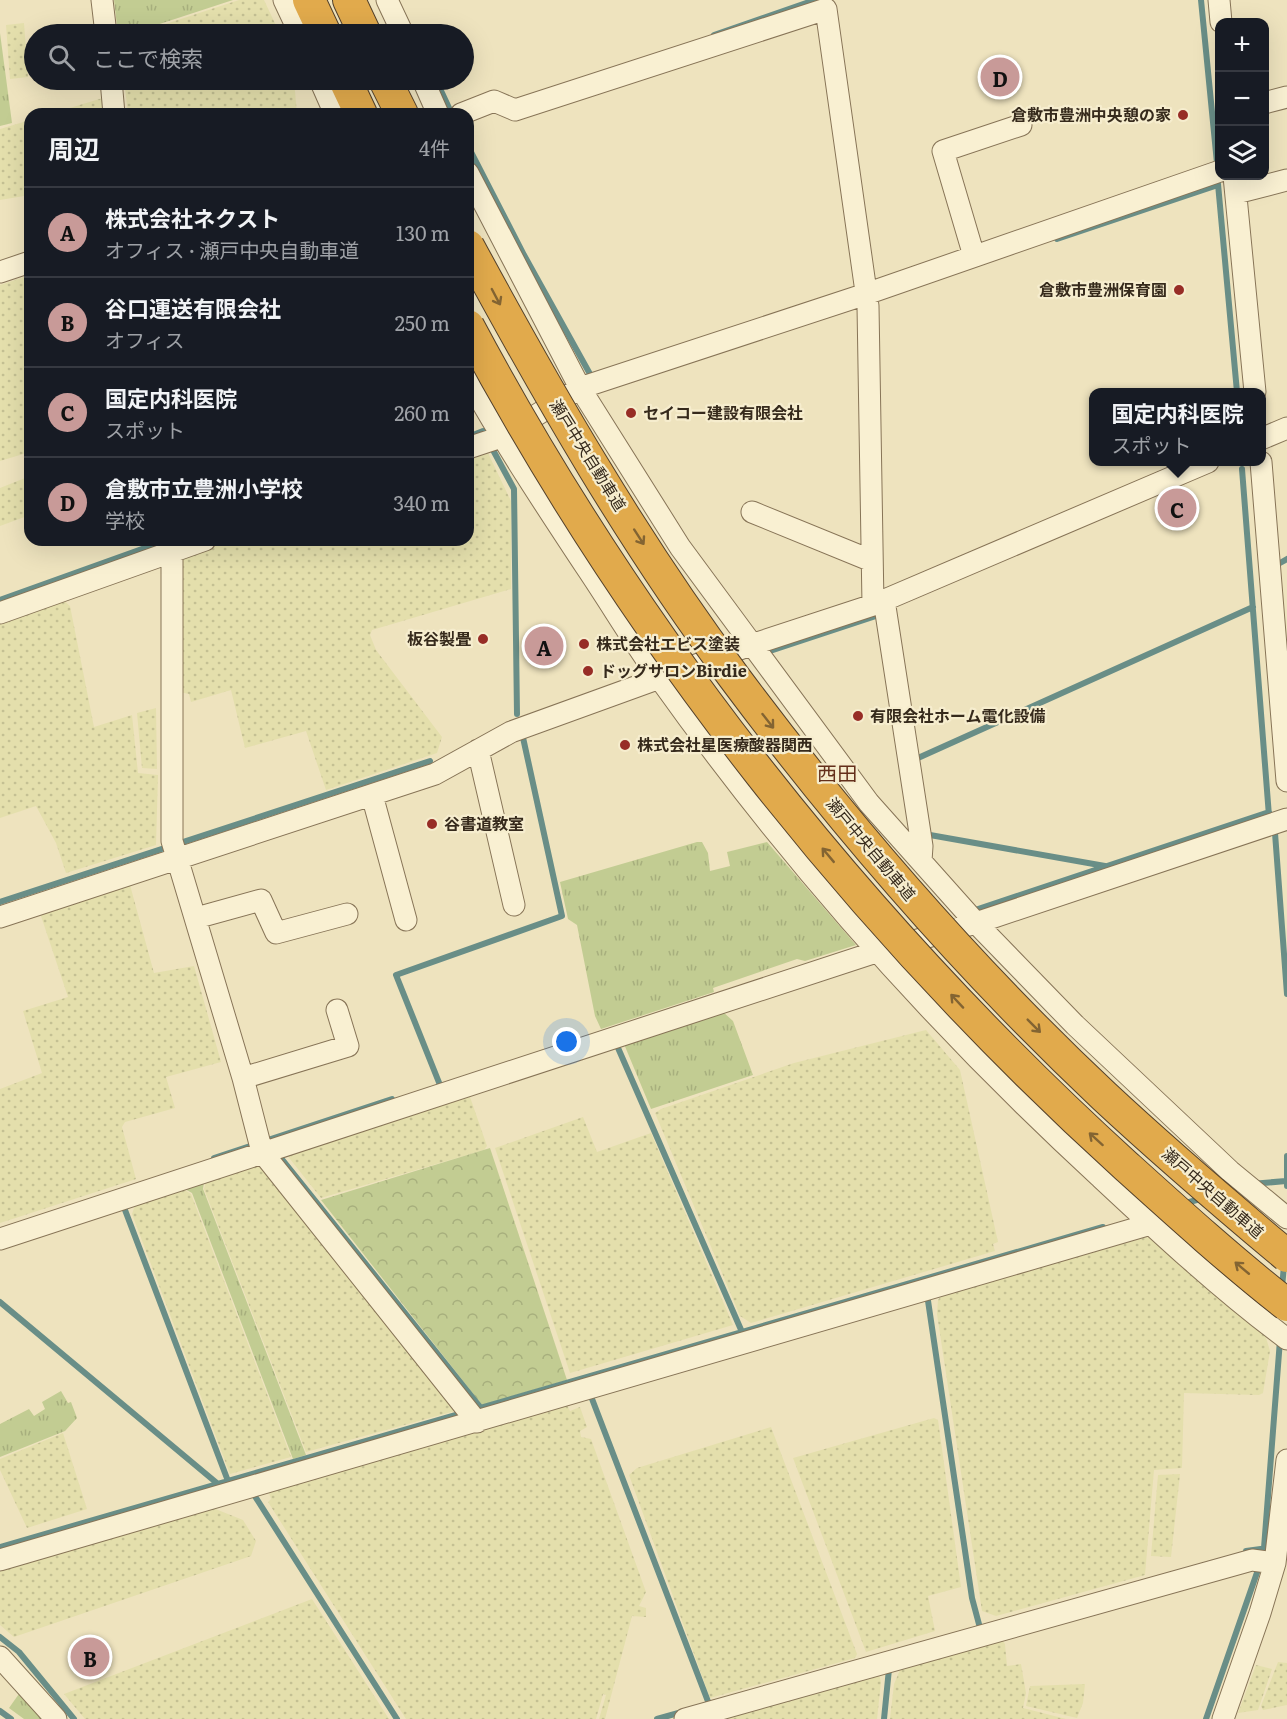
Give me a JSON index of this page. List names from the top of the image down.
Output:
{
  "streets": {
    "highway": ["瀬戸中央自動車道"]
  },
  "districts": ["西田"],
  "places": [
    "倉敷市豊洲中央憩の家",
    "倉敷市豊洲保育園",
    "セイコー建設有限会社",
    "板谷製畳",
    "株式会社エビス塗装",
    "ドッグサロンBirdie",
    "有限会社ホーム電化設備",
    "株式会社星医療酸器関西",
    "谷書道教室"
  ],
  "page": {
    "map_buttons": ["+", "−"],
    "search": "ここで検索",
    "pins": [
      "D",
      "C",
      "A",
      "B"
    ],
    "heading": ["周辺", "4件"],
    "list": [
      {
        "mark": "A",
        "name": "株式会社ネクスト",
        "note": "オフィス · 瀬戸中央自動車道",
        "value": "130 m"
      },
      {
        "mark": "B",
        "name": "谷口運送有限会社",
        "note": "オフィス",
        "value": "250 m"
      },
      {
        "mark": "C",
        "name": "国定内科医院",
        "note": "スポット",
        "value": "260 m"
      },
      {
        "mark": "D",
        "name": "倉敷市立豊洲小学校",
        "note": "学校",
        "value": "340 m"
      }
    ],
    "popup": ["国定内科医院", "スポット"]
  }
}
